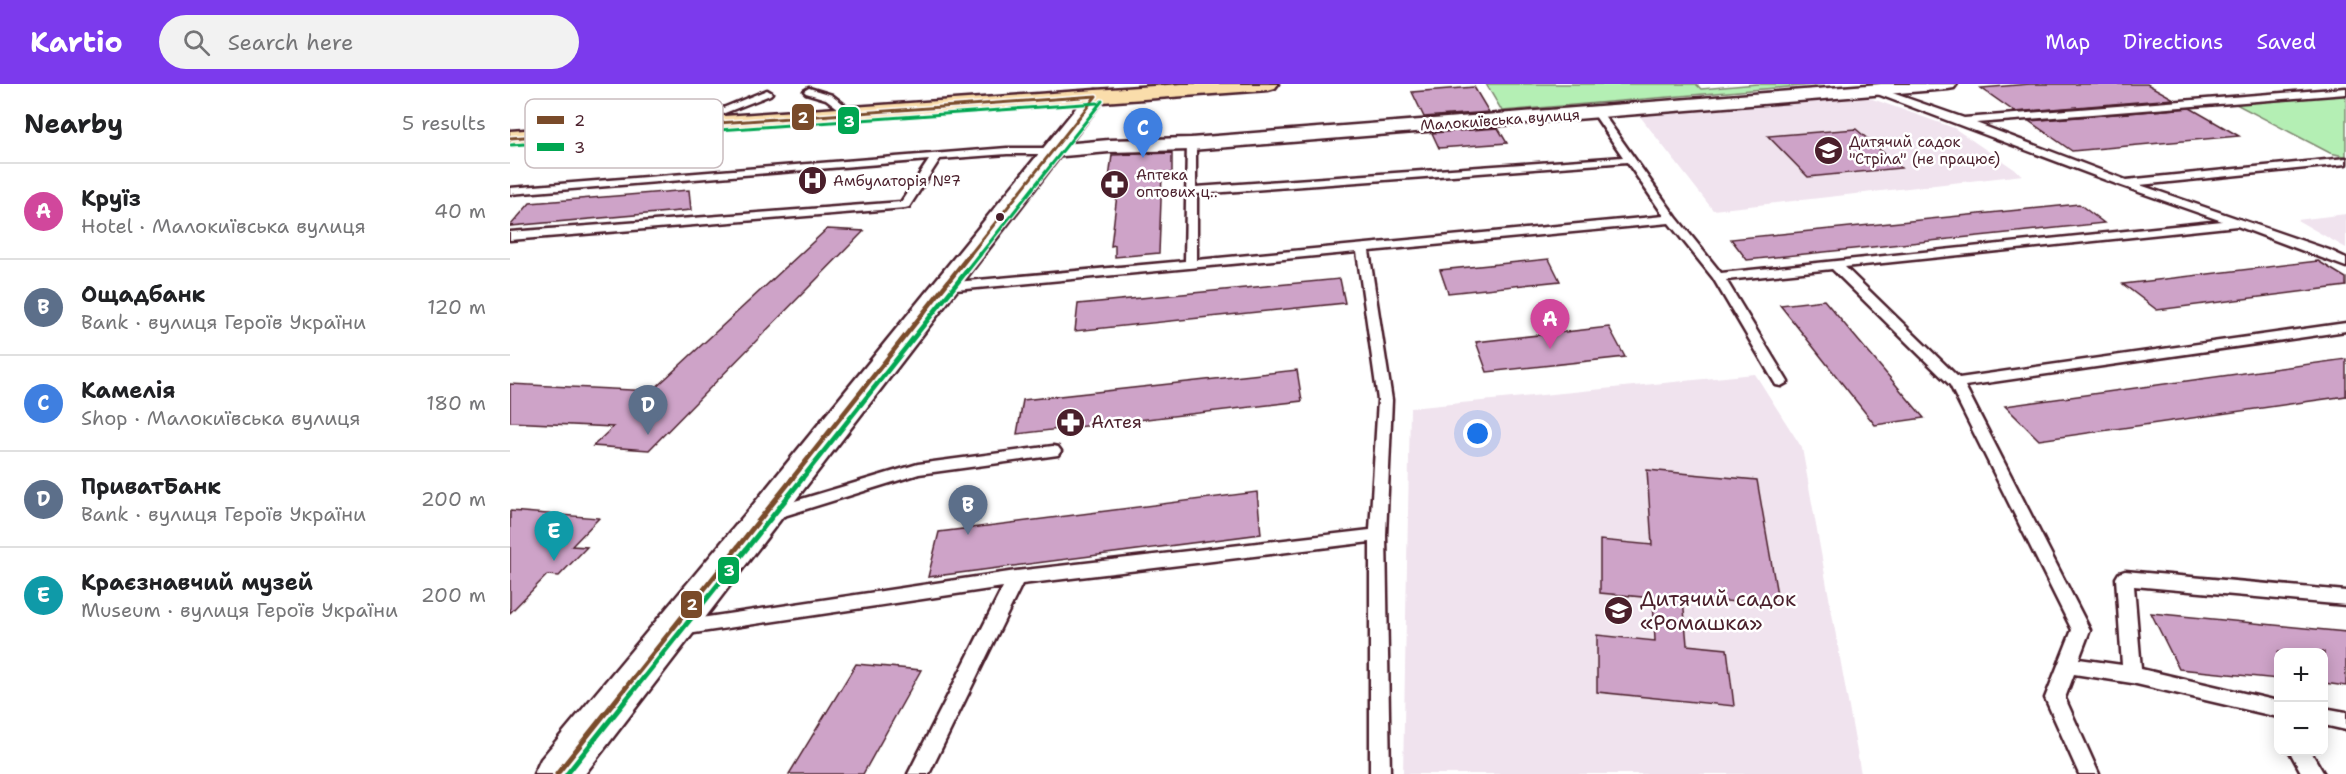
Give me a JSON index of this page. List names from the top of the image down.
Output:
{
  "streets": {
    "street": ["Малокиївська вулиця"]
  },
  "places": {
    "school or university": ["Дитячий садок \"Стріла\" (не працює)", "Дитячий садок «Ромашка»"],
    "hospital": ["Амбулаторія №7"],
    "pharmacy": ["Аптека оптових ц‥", "Алтея"]
  },
  "lines": ["transit line 2", "transit line 3"],
  "legend": ["2", "3"],
  "page": {
    "header": "Kartio",
    "search": "Search here",
    "nav": ["Map", "Directions", "Saved"],
    "heading": ["Nearby", "5 results"],
    "pins": [
      "C",
      "A",
      "D",
      "B",
      "E"
    ],
    "list": [
      {
        "mark": "A",
        "name": "Круїз",
        "note": "Hotel · Малокиївська вулиця",
        "value": "40 m"
      },
      {
        "mark": "B",
        "name": "Ощадбанк",
        "note": "Bank · вулиця Героїв України",
        "value": "120 m"
      },
      {
        "mark": "C",
        "name": "Камелія",
        "note": "Shop · Малокиївська вулиця",
        "value": "180 m"
      },
      {
        "mark": "D",
        "name": "ПриватБанк",
        "note": "Bank · вулиця Героїв України",
        "value": "200 m"
      },
      {
        "mark": "E",
        "name": "Краєзнавчий музей",
        "note": "Museum · вулиця Героїв України",
        "value": "200 m"
      }
    ],
    "map_buttons": ["+", "−"]
  }
}
